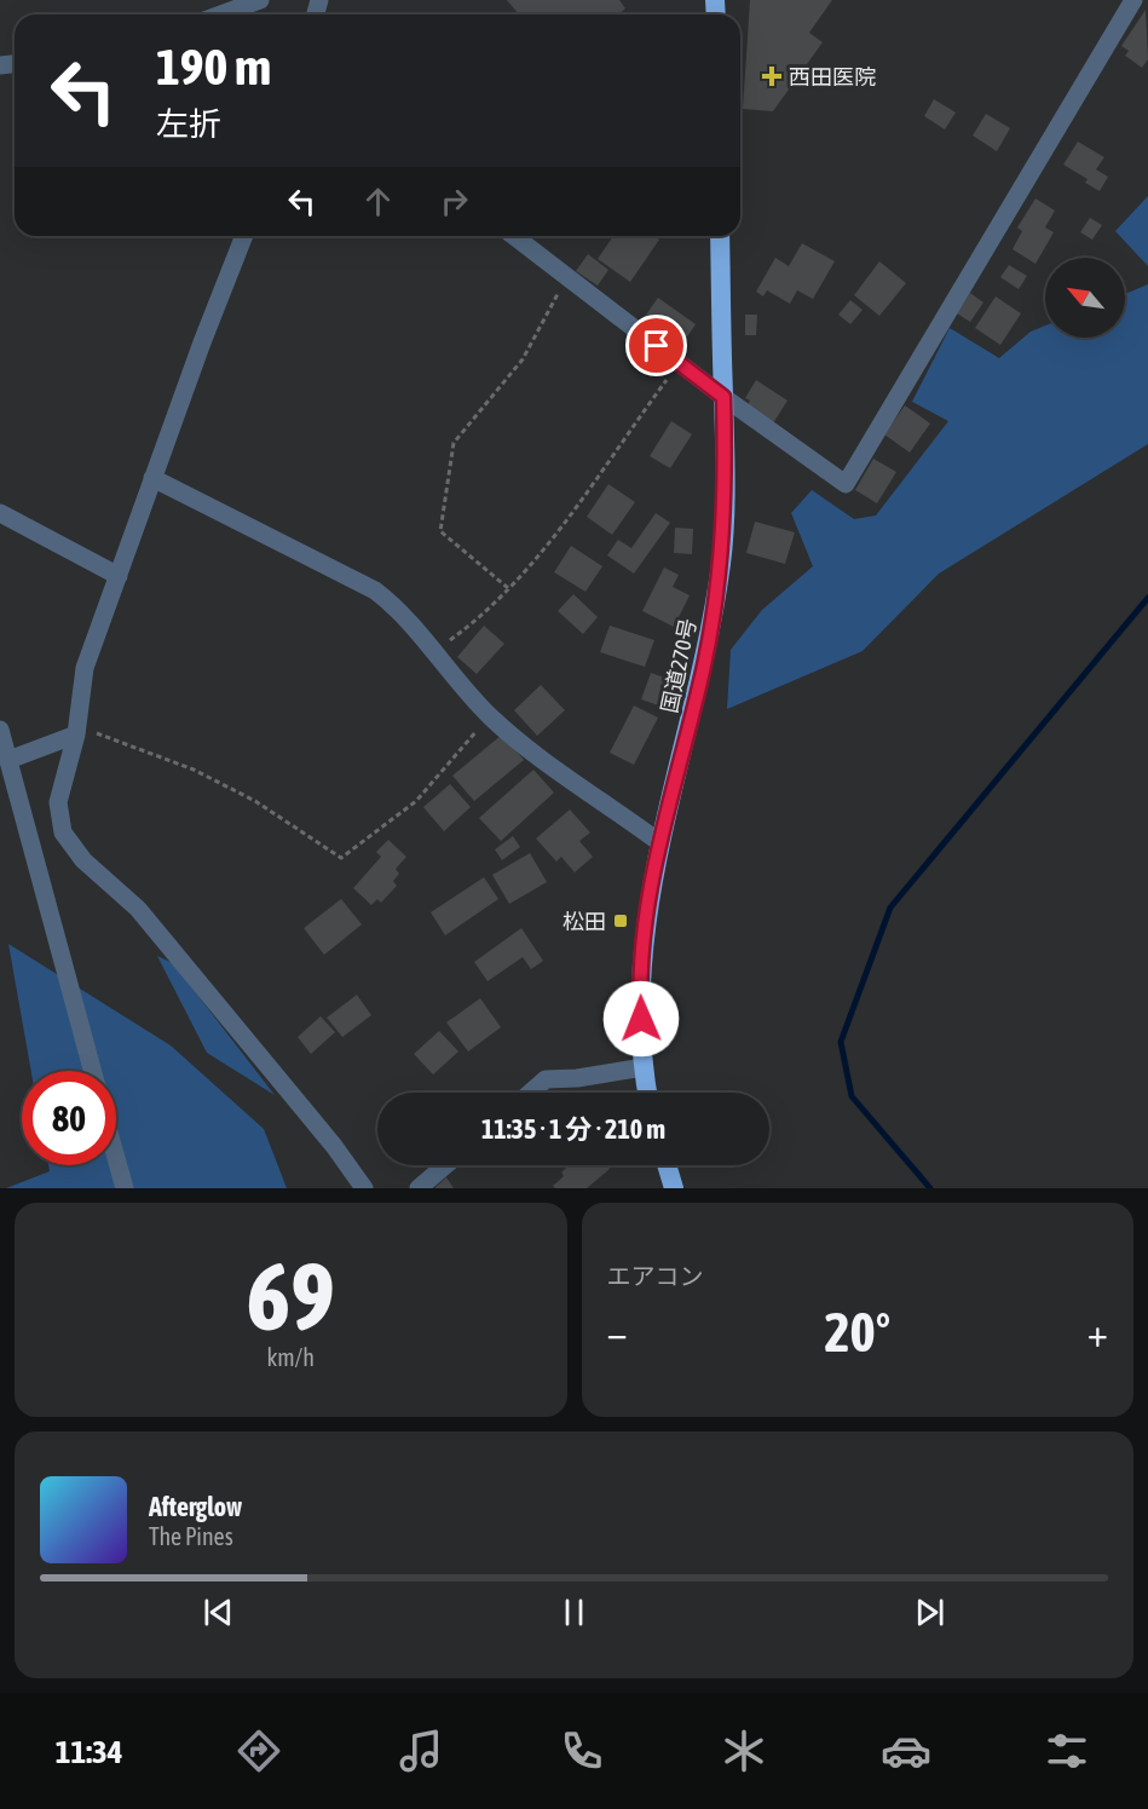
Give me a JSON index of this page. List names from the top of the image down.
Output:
{
  "streets": {
    "highway": ["国道270号"]
  },
  "places": {
    "health": ["西田医院"],
    "transit": ["松田"]
  },
  "north": "top left",
  "page": {
    "turn": ["190 m", "左折"],
    "limit": "80",
    "trip": "11:35 · 1 分 · 210 m",
    "tile": [
      ["69", "km/h"],
      "エアコン"
    ],
    "heat": ["−", "20°", "+"],
    "song": ["Afterglow", "The Pines"],
    "tabs": "11:34"
  }
}
